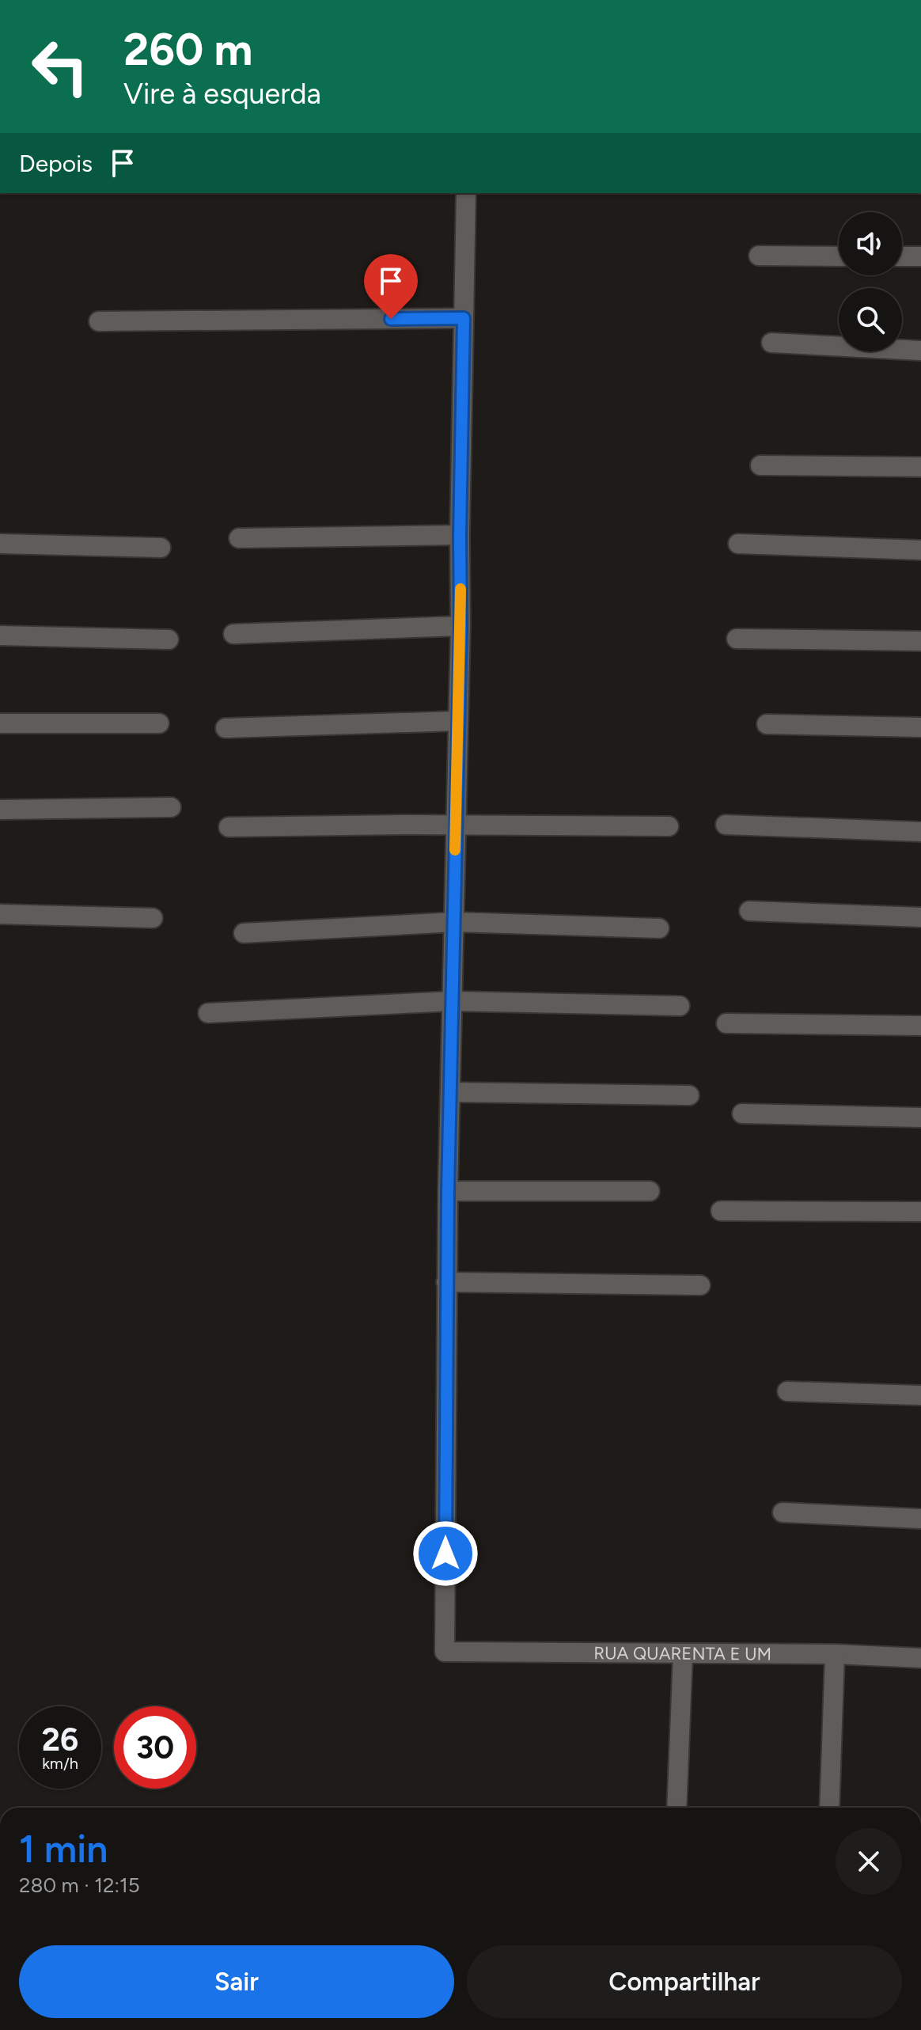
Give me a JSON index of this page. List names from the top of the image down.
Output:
{
  "streets": {
    "street": ["RUA QUARENTA E UM"]
  },
  "page": {
    "turn": ["260 m", "Vire à esquerda"],
    "then": "Depois",
    "speed": "26 km/h",
    "limit": "30",
    "heading": ["1 min", "280 m · 12:15"],
    "buttons": ["Sair", "Compartilhar"]
  }
}
